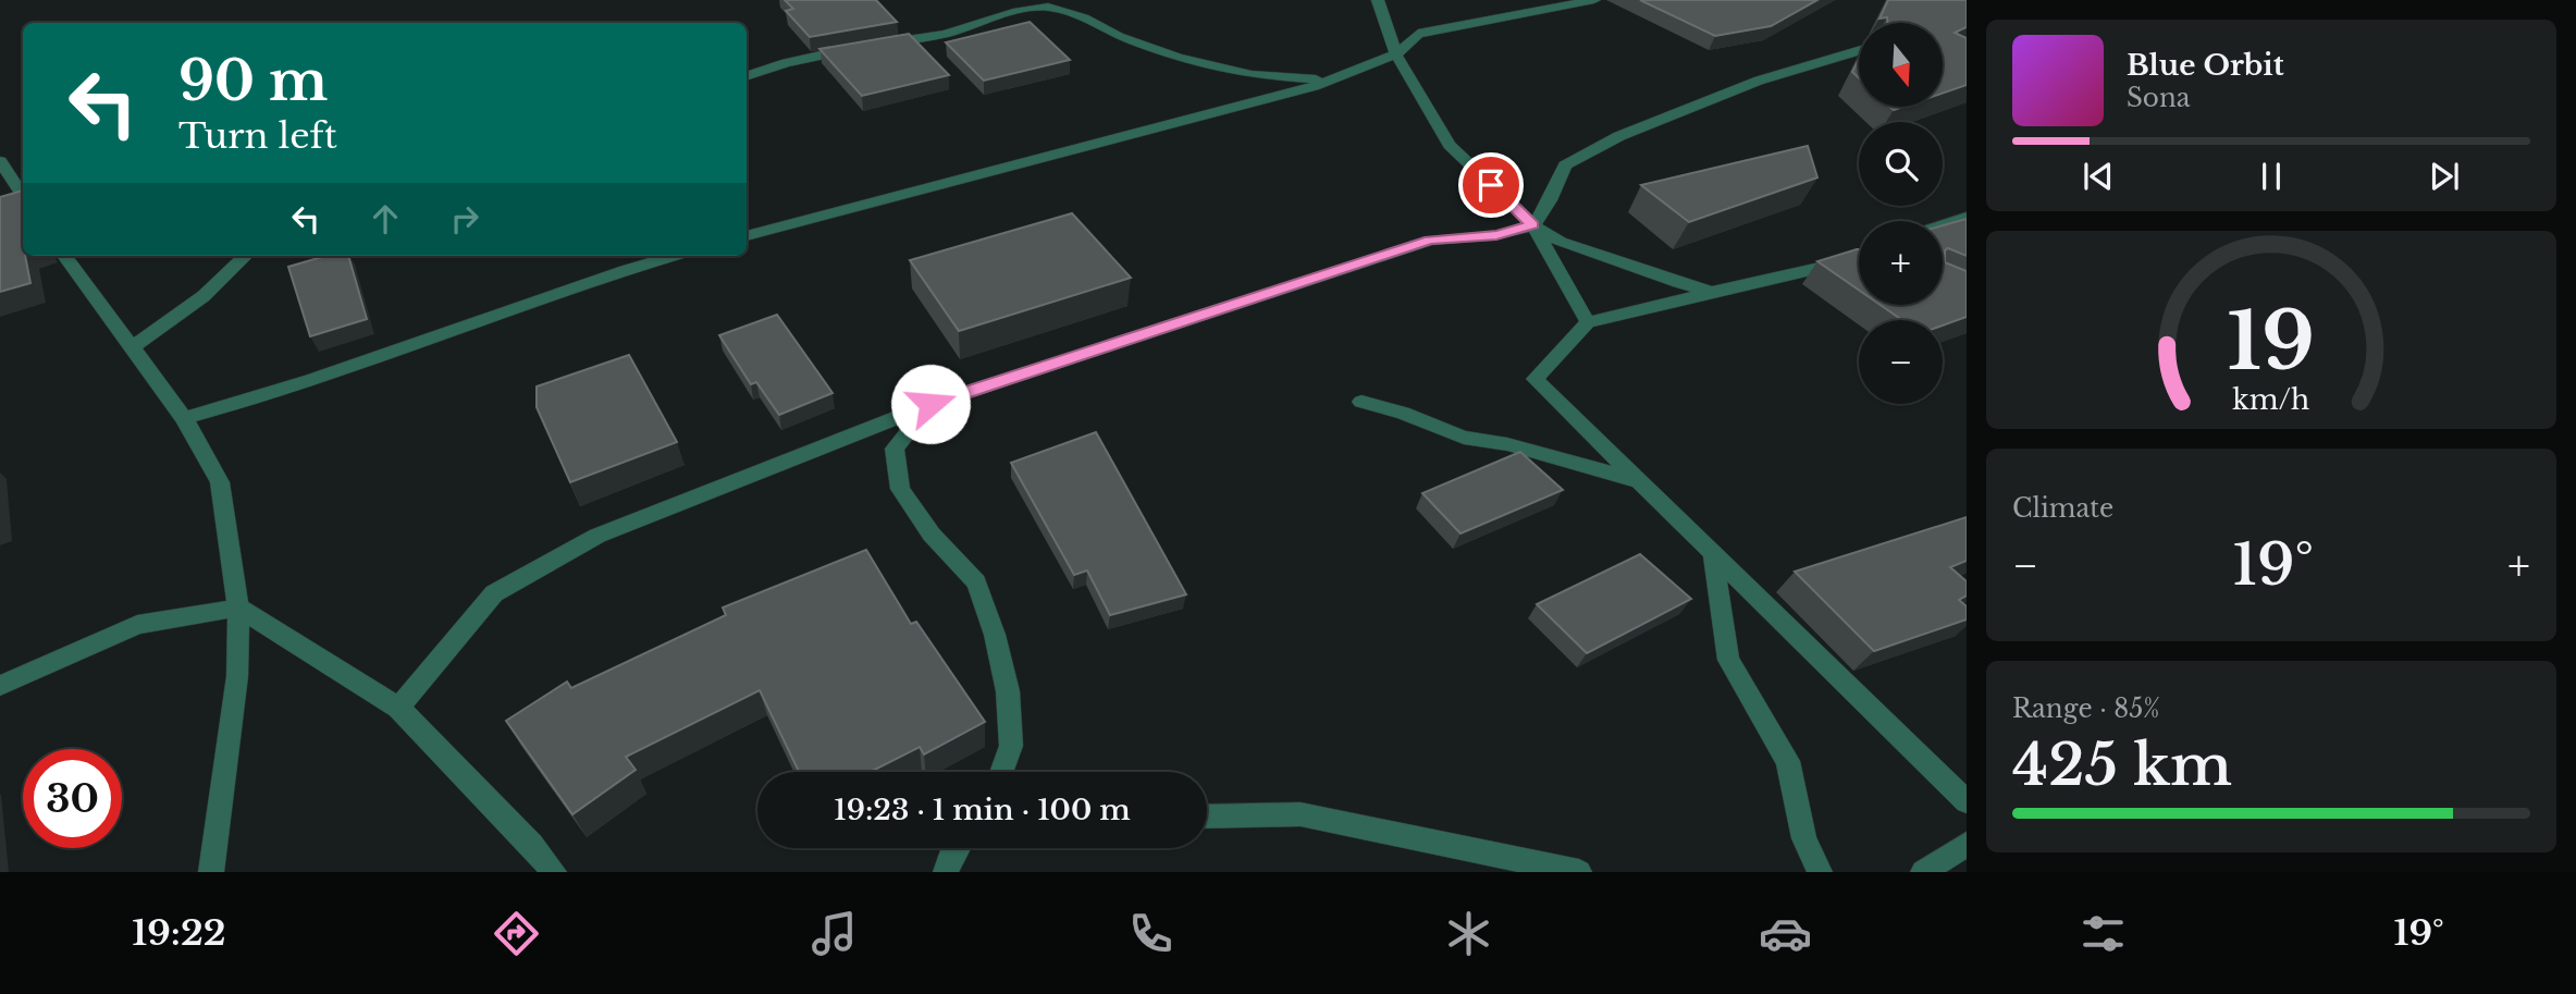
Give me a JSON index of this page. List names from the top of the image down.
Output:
{
  "north": "bottom",
  "page": {
    "map_buttons": ["+", "−"],
    "turn": ["90 m", "Turn left"],
    "song": ["Blue Orbit", "Sona"],
    "tile": [
      "Climate",
      ["Range · 85%", "425 km"]
    ],
    "heat": ["−", "19°", "+"],
    "limit": "30",
    "trip": "19:23 · 1 min · 100 m",
    "tabs": ["19:22", "19°"],
    "gauge": ["19", "km/h"]
  }
}
